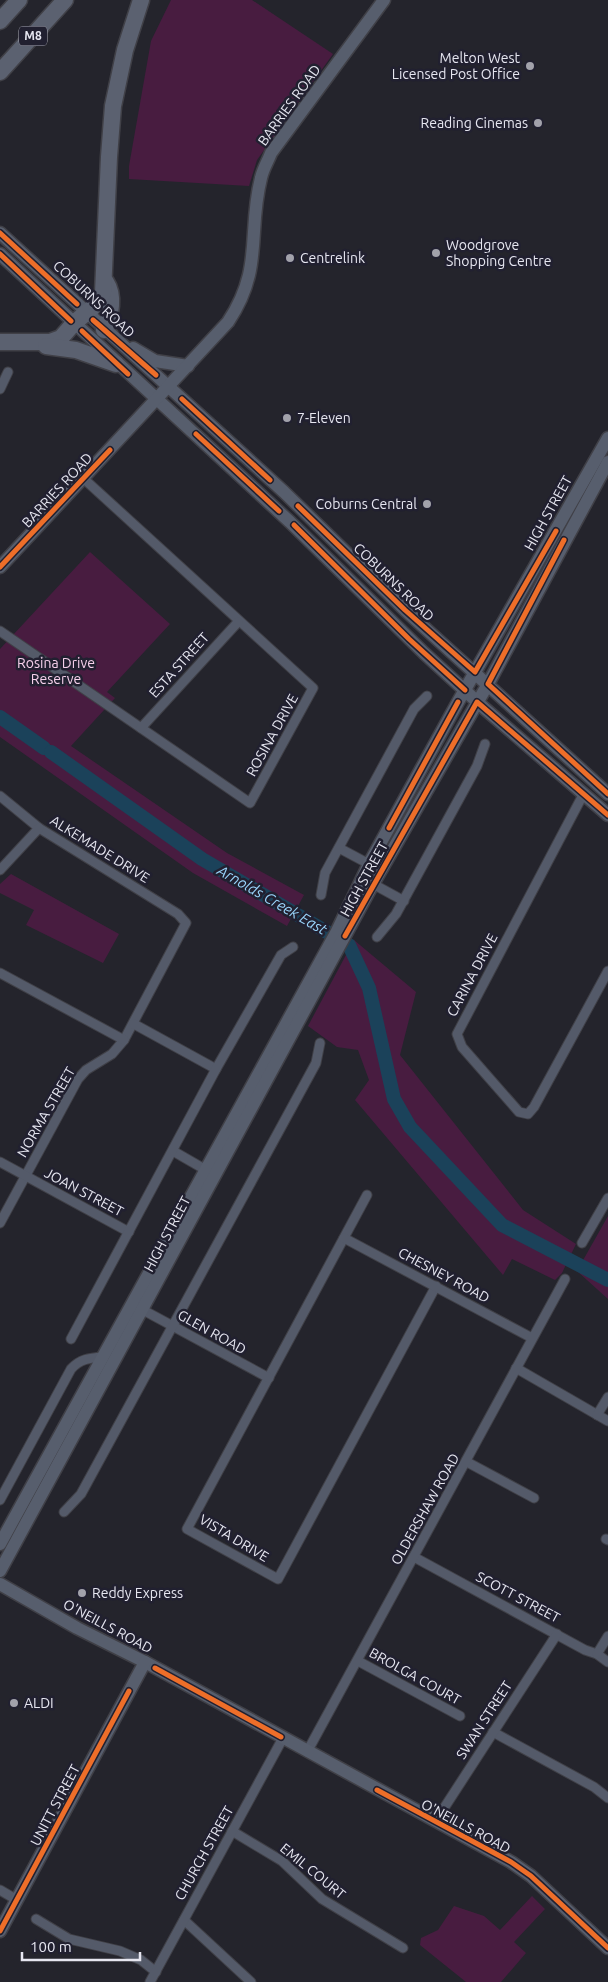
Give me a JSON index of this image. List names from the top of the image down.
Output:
{
  "streets": {
    "highway": ["M8"],
    "main road": [
      "BARRIES ROAD",
      "COBURNS ROAD",
      "HIGH STREET",
      "O'NEILLS ROAD",
      "UNITT STREET"
    ],
    "street": [
      "ESTA STREET",
      "ROSINA DRIVE",
      "ALKEMADE DRIVE",
      "CARINA DRIVE",
      "NORMA STREET",
      "JOAN STREET",
      "CHESNEY ROAD",
      "GLEN ROAD",
      "OLDERSHAW ROAD",
      "VISTA DRIVE",
      "SCOTT STREET",
      "BROLGA COURT",
      "SWAN STREET",
      "CHURCH STREET",
      "EMIL COURT"
    ]
  },
  "crossings": [
    ["BARRIES ROAD", "COBURNS ROAD"],
    ["BARRIES ROAD", "ROSINA DRIVE"],
    ["COBURNS ROAD", "HIGH STREET"],
    ["COBURNS ROAD", "CARINA DRIVE"],
    ["HIGH STREET", "GLEN ROAD"],
    ["ESTA STREET", "ROSINA DRIVE"],
    ["ALKEMADE DRIVE", "NORMA STREET"],
    ["NORMA STREET", "JOAN STREET"],
    ["CHESNEY ROAD", "OLDERSHAW ROAD"],
    ["CHESNEY ROAD", "VISTA DRIVE"],
    ["GLEN ROAD", "VISTA DRIVE"],
    ["OLDERSHAW ROAD", "SCOTT STREET"],
    ["OLDERSHAW ROAD", "O'NEILLS ROAD"],
    ["OLDERSHAW ROAD", "BROLGA COURT"],
    ["SCOTT STREET", "SWAN STREET"],
    ["O'NEILLS ROAD", "SWAN STREET"],
    ["O'NEILLS ROAD", "UNITT STREET"],
    ["O'NEILLS ROAD", "CHURCH STREET"],
    ["CHURCH STREET", "EMIL COURT"]
  ],
  "water": ["Arnolds Creek East"],
  "parks": ["Rosina Drive Reserve"],
  "places": [
    "Melton West Licensed Post Office",
    "Reading Cinemas",
    "Woodgrove Shopping Centre",
    "Centrelink",
    "7-Eleven",
    "Coburns Central",
    "Reddy Express",
    "ALDI"
  ],
  "scale_bar": "100 m"
}
